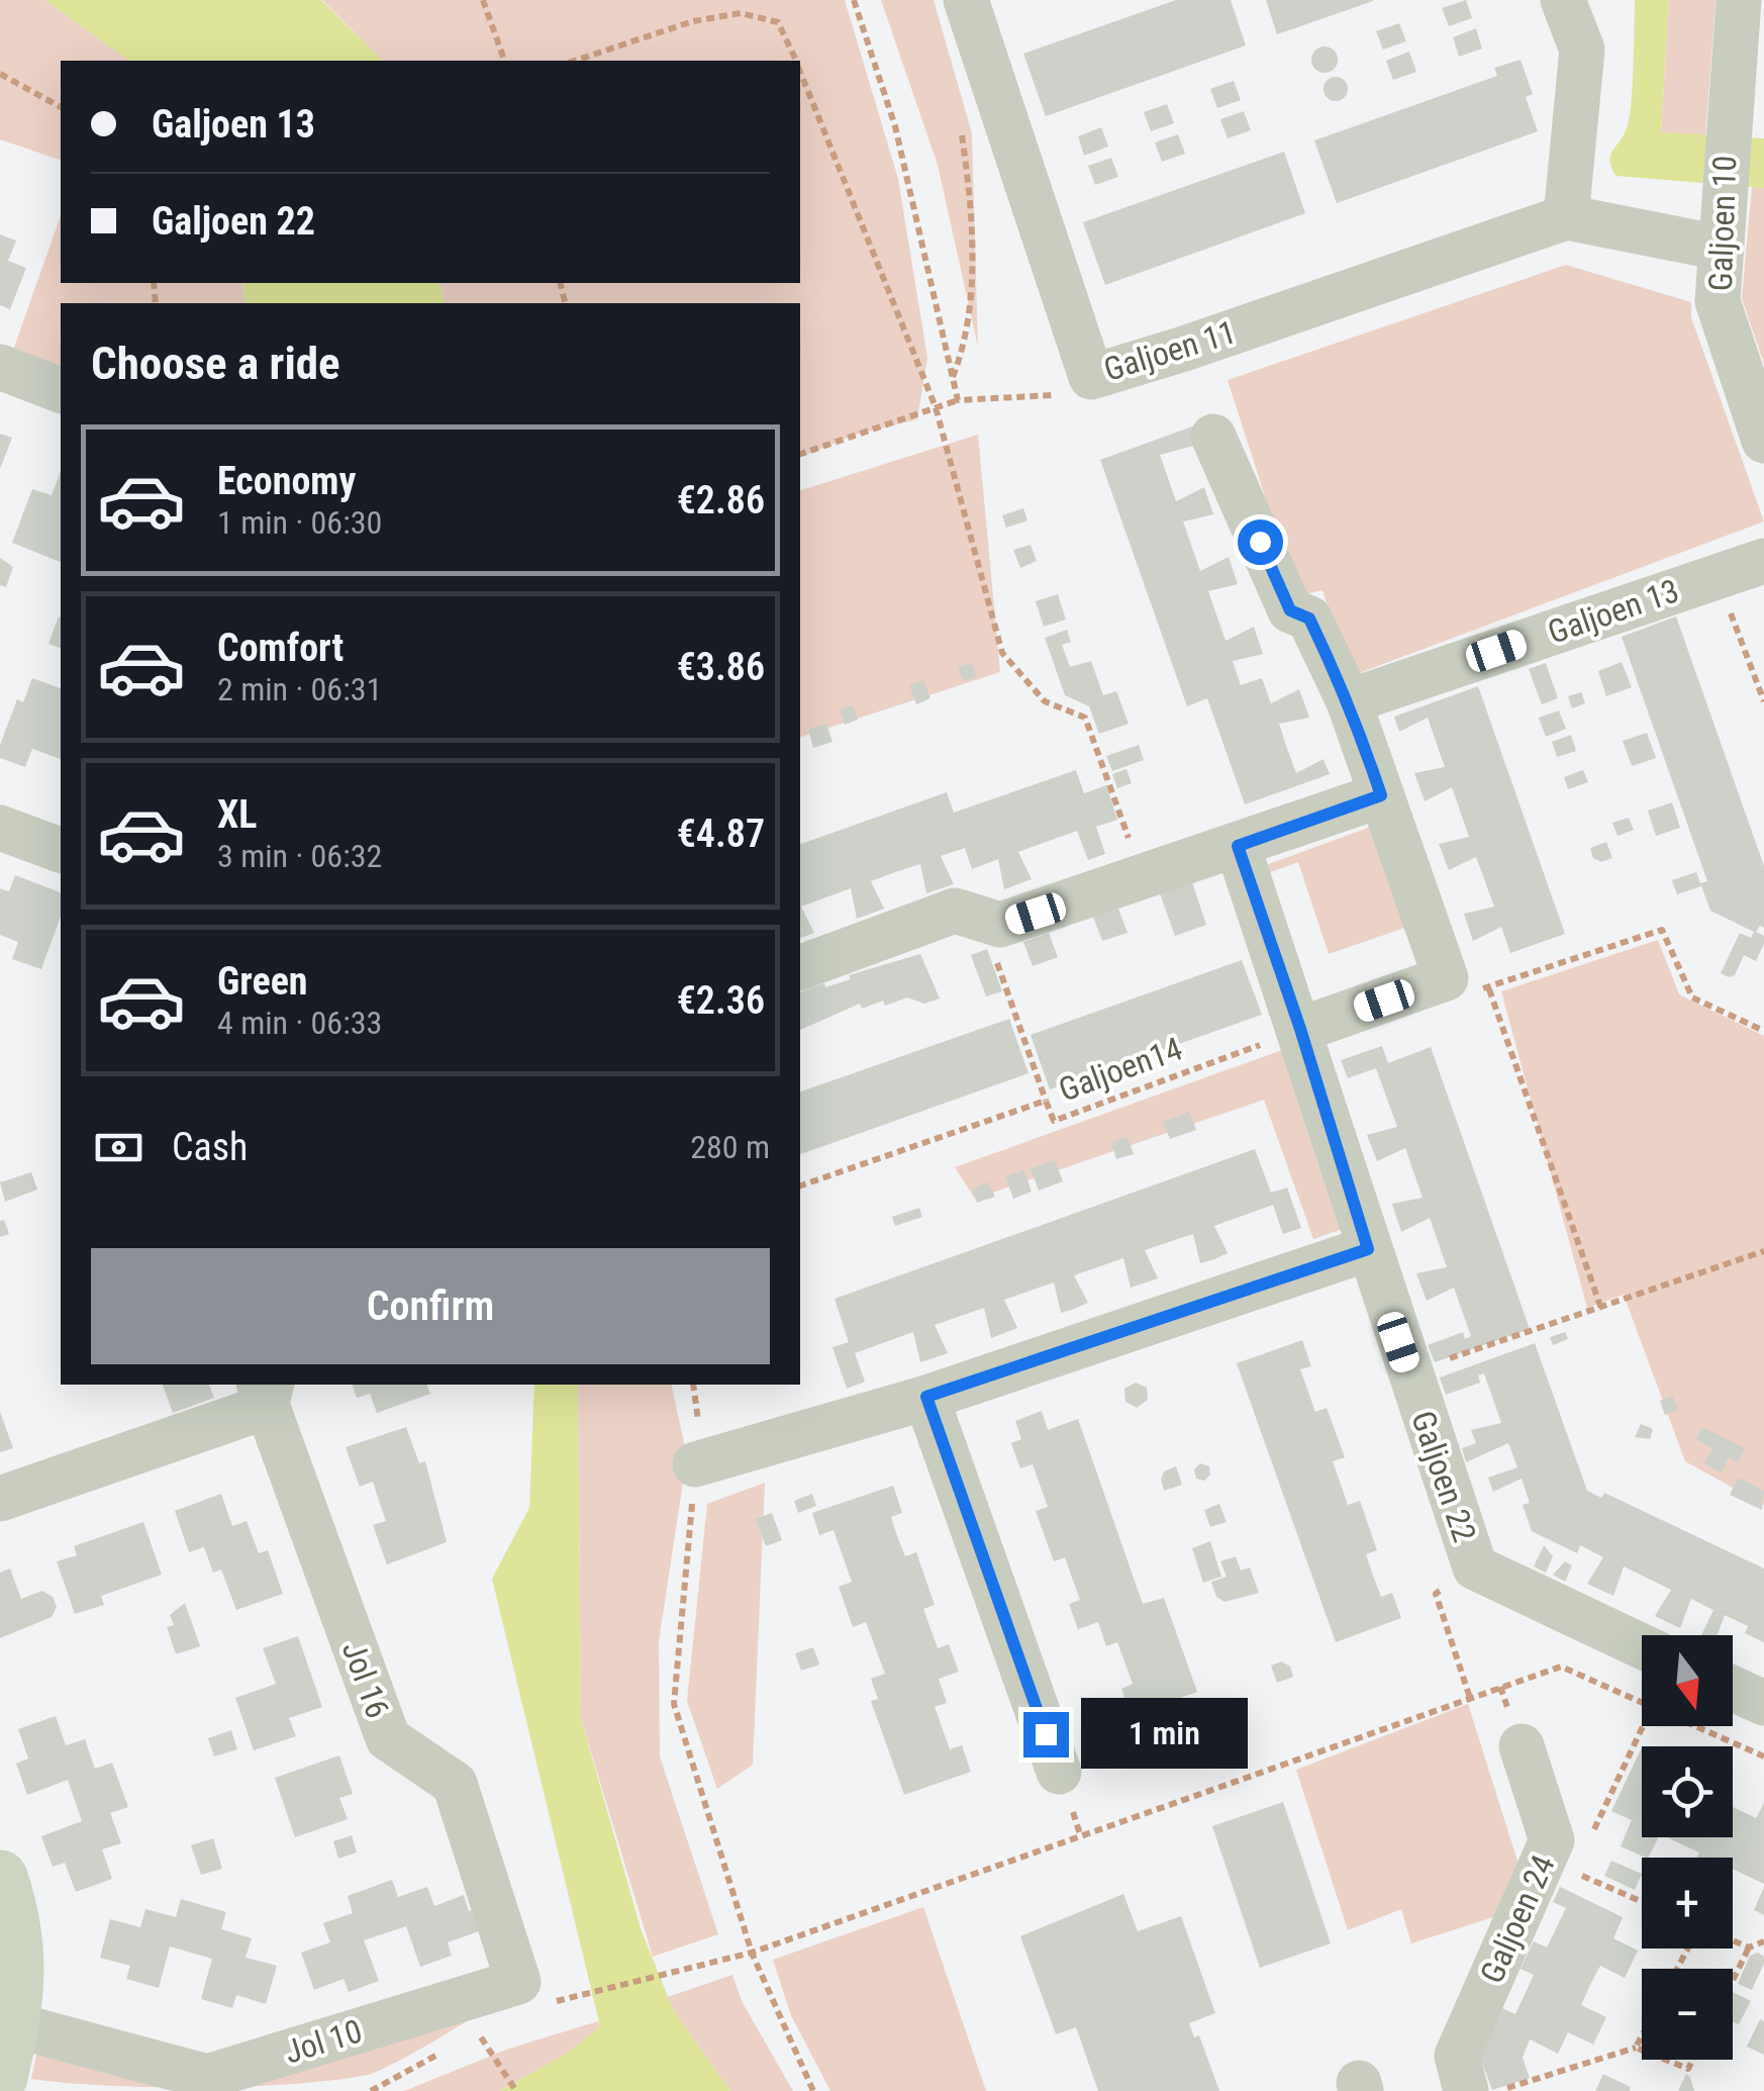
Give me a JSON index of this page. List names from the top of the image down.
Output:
{
  "streets": {
    "street": [
      "Galjoen 10",
      "Galjoen 11",
      "Galjoen 13",
      "Galjoen 22",
      "Jol 16",
      "Galjoen 24",
      "Jol 10"
    ],
    "path": ["Galjoen14"]
  },
  "crossings": [
    ["Galjoen14", "Galjoen 22"],
    ["Jol 16", "Jol 10"]
  ],
  "north": "bottom",
  "page": {
    "banner": ["Galjoen 13", "Galjoen 22"],
    "heading": "Choose a ride",
    "list": [
      {
        "name": "Economy",
        "note": "1 min · 06:30",
        "value": "€2.86"
      },
      {
        "name": "Comfort",
        "note": "2 min · 06:31",
        "value": "€3.86"
      },
      {
        "name": "XL",
        "note": "3 min · 06:32",
        "value": "€4.87"
      },
      {
        "name": "Green",
        "note": "4 min · 06:33",
        "value": "€2.36"
      }
    ],
    "pay": ["Cash", "280 m"],
    "buttons": "Confirm",
    "map_buttons": ["+", "−"],
    "bubble": "1 min"
  }
}
